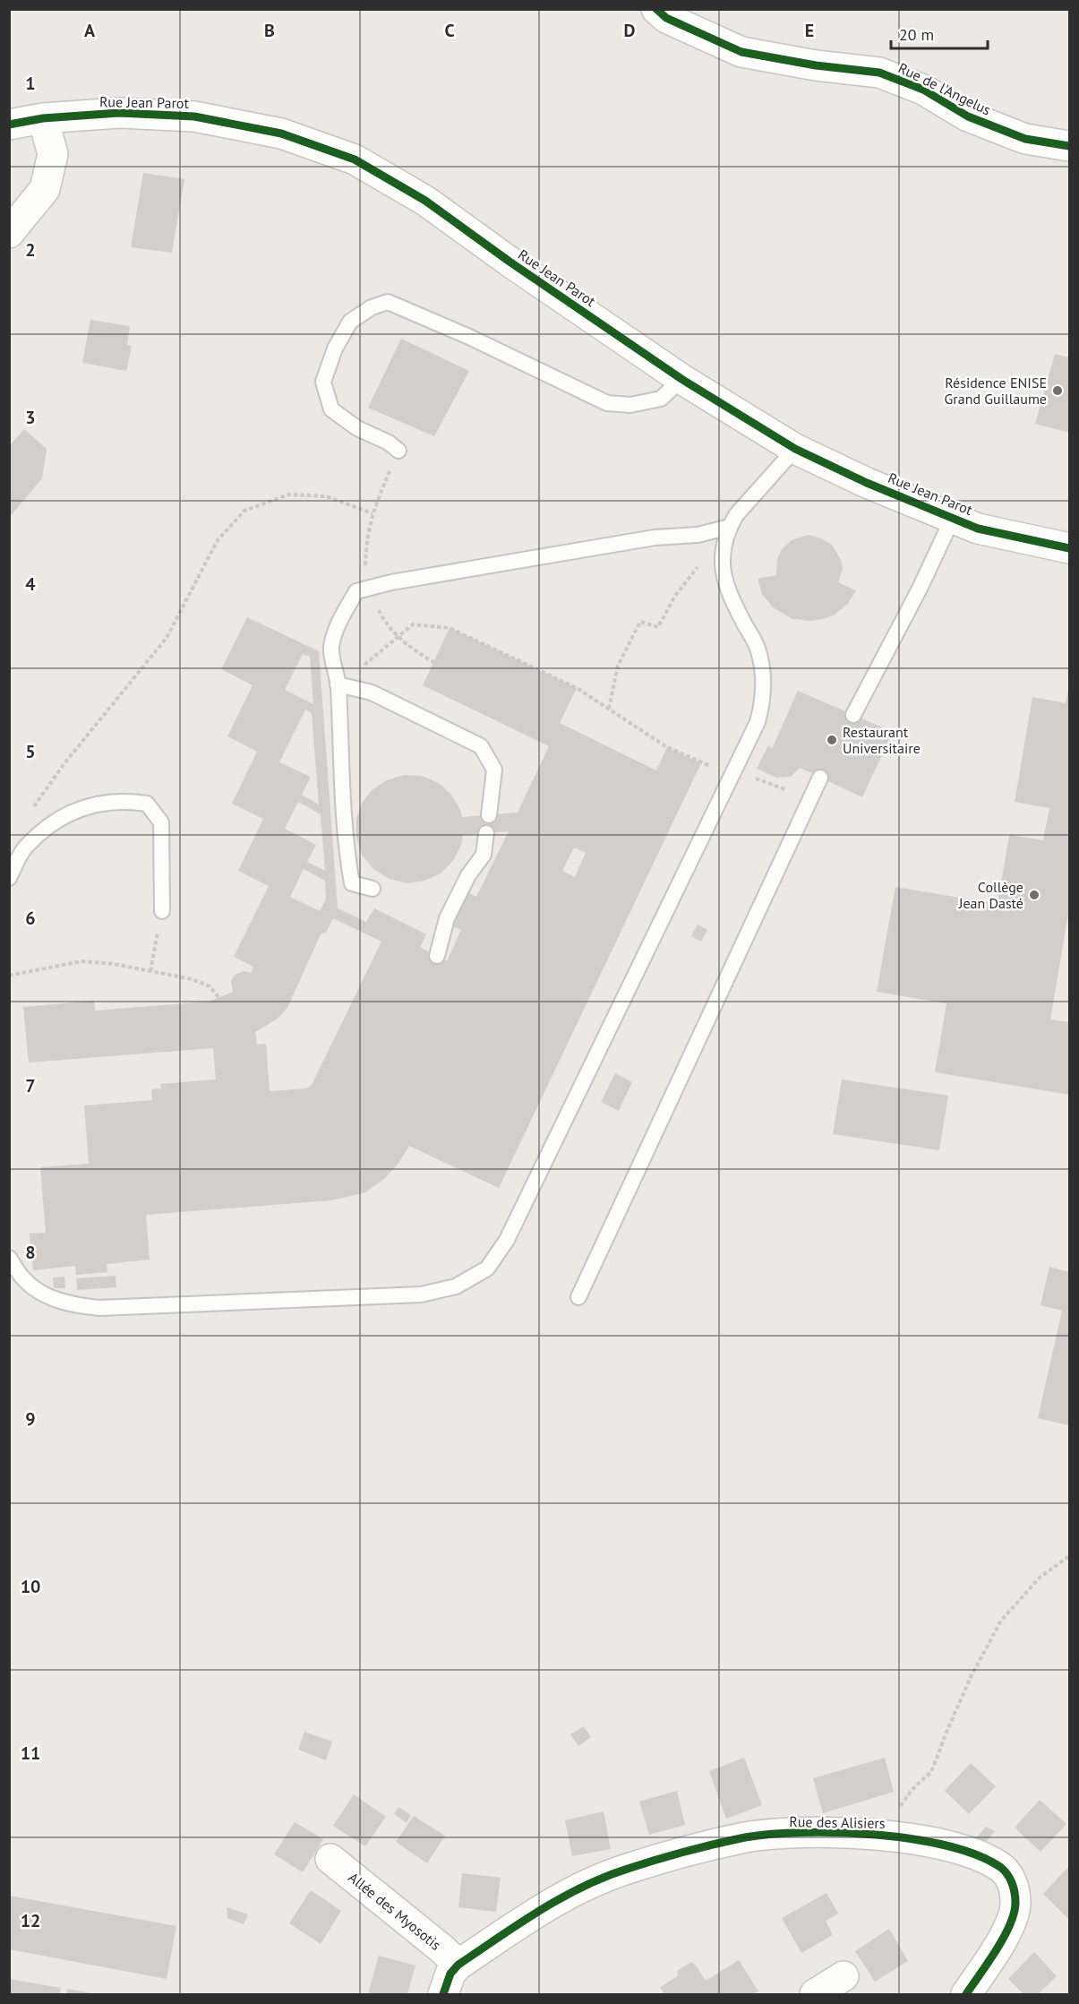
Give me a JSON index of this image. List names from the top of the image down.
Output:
{
  "streets": {
    "street": [
      "Rue de l'Angelus",
      "Rue Jean Parot",
      "Rue des Alisiers",
      "Allée des Myosotis"
    ]
  },
  "crossings": [
    ["Rue des Alisiers", "Allée des Myosotis"]
  ],
  "places": ["Résidence ENISE Grand Guillaume", "Restaurant Universitaire", "Collège Jean Dasté"],
  "scale_bar": "20 m",
  "grid": {
    "columns": [
      "A",
      "B",
      "C",
      "D",
      "E"
    ],
    "rows": [
      "1",
      "2",
      "3",
      "4",
      "5",
      "6",
      "7",
      "8",
      "9",
      "10",
      "11",
      "12"
    ]
  }
}
